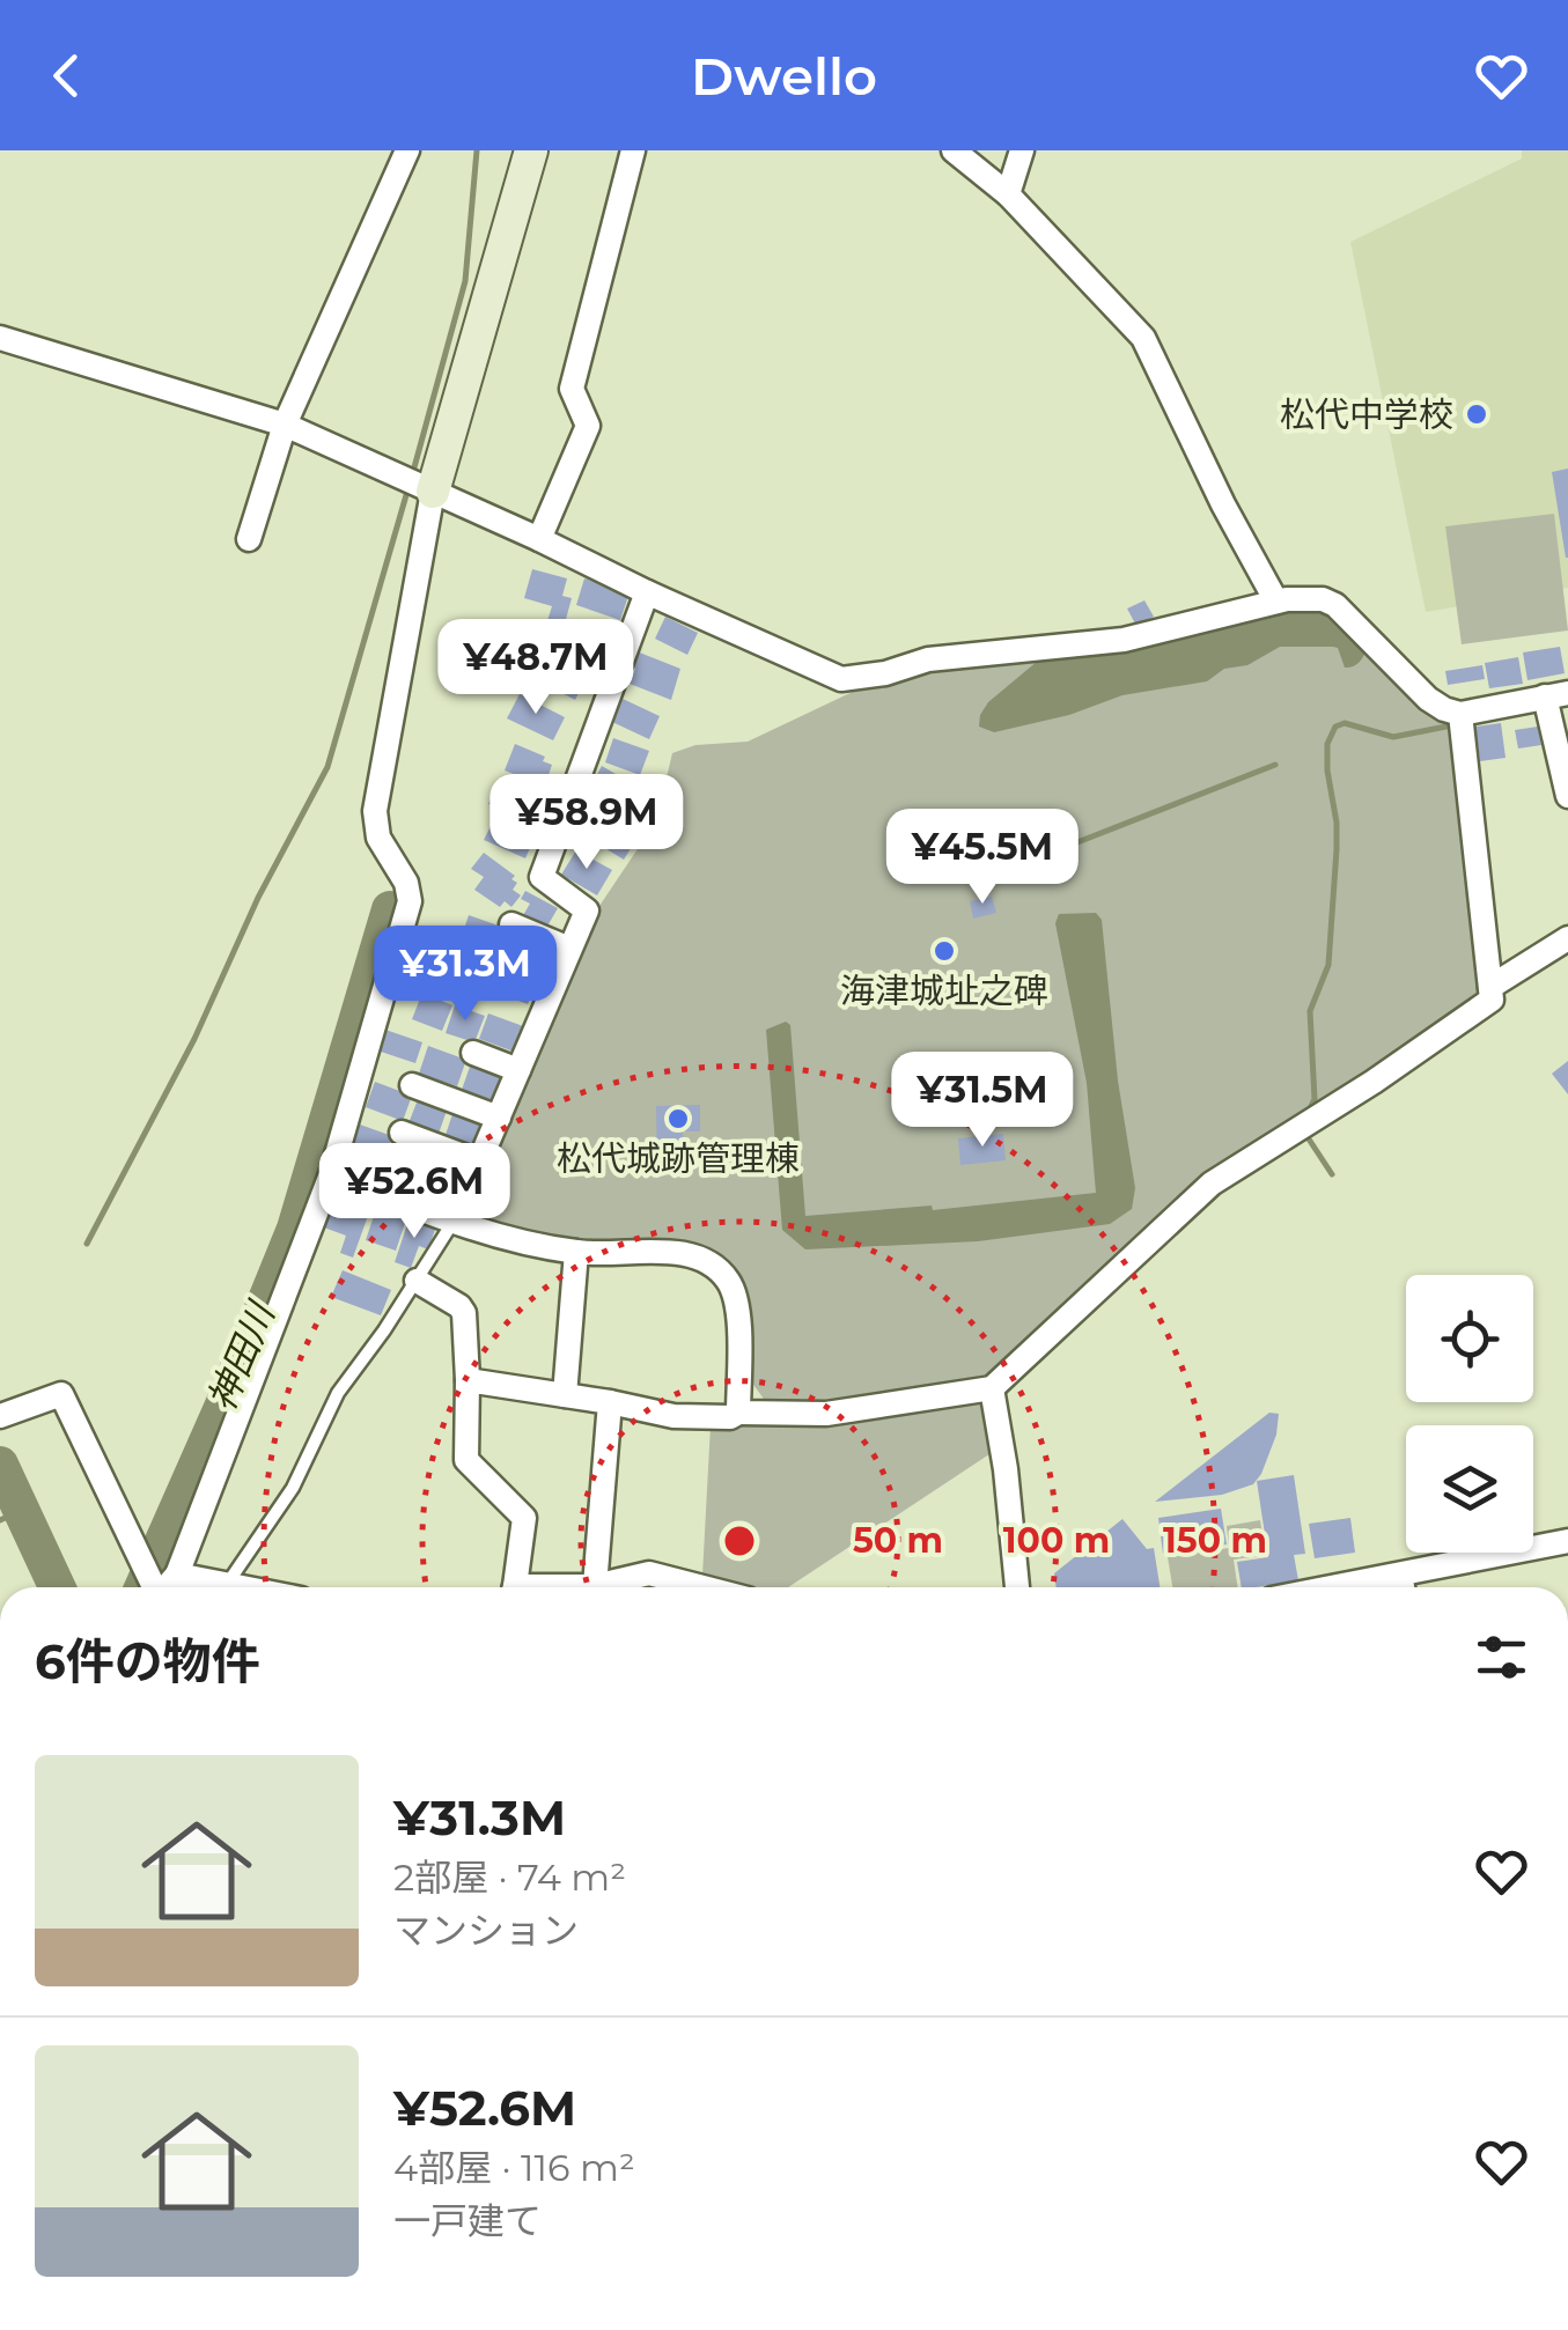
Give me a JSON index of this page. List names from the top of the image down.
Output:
{
  "water": ["神田川"],
  "places": ["松代中学校", "海津城址之碑", "松代城跡管理棟"],
  "page": {
    "header": "Dwello",
    "price": [
      "¥48.7M",
      "¥58.9M",
      "¥45.5M",
      "¥31.3M",
      "¥31.5M",
      "¥52.6M"
    ],
    "heading": "6件の物件",
    "list": [
      {
        "name": "¥31.3M",
        "note": "2部屋 · 74 m² · マンション"
      },
      {
        "name": "¥52.6M",
        "note": "4部屋 · 116 m² · 一戸建て"
      }
    ]
  },
  "rings": ["50 m", "100 m", "150 m"]
}
